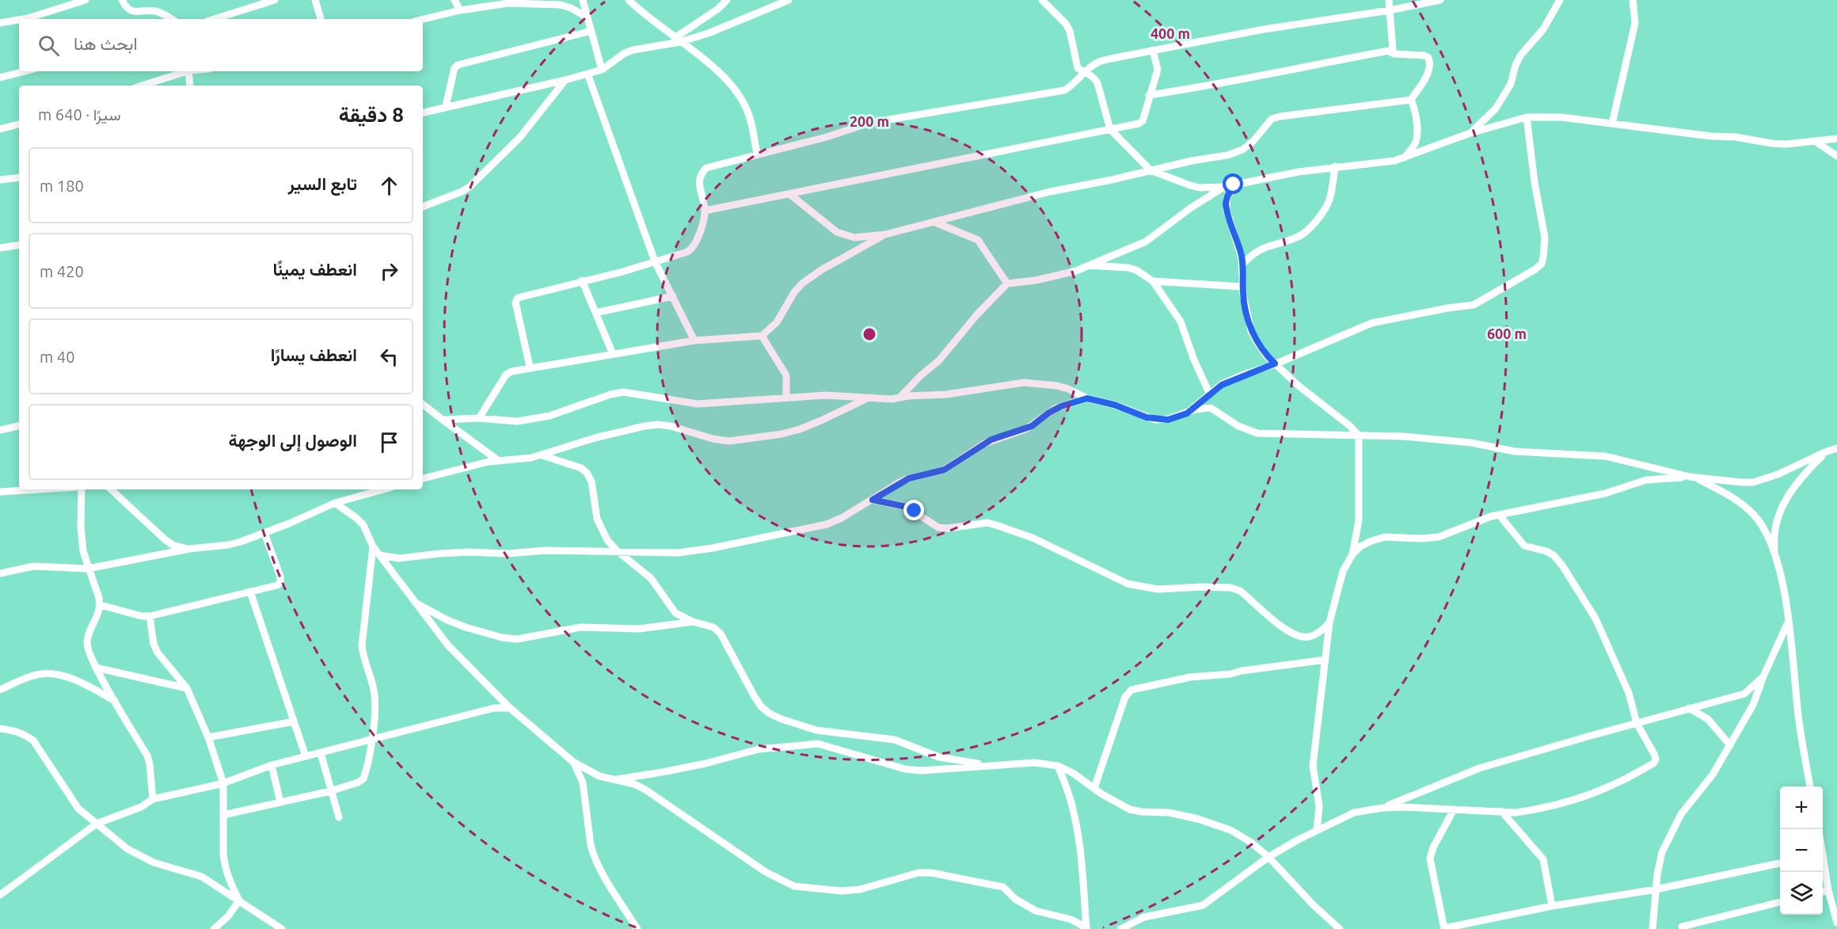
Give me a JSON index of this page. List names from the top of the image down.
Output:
{
  "page": {
    "search": "ابحث هنا",
    "heading": ["8 دقيقة", "سيرًا · 640 m"],
    "list": [
      ["تابع السير", "180 m"],
      ["انعطف يمينًا", "420 m"],
      ["انعطف يسارًا", "40 m"],
      "الوصول إلى الوجهة"
    ],
    "map_buttons": ["+", "−"]
  },
  "rings": ["400 m", "200 m", "600 m"]
}
